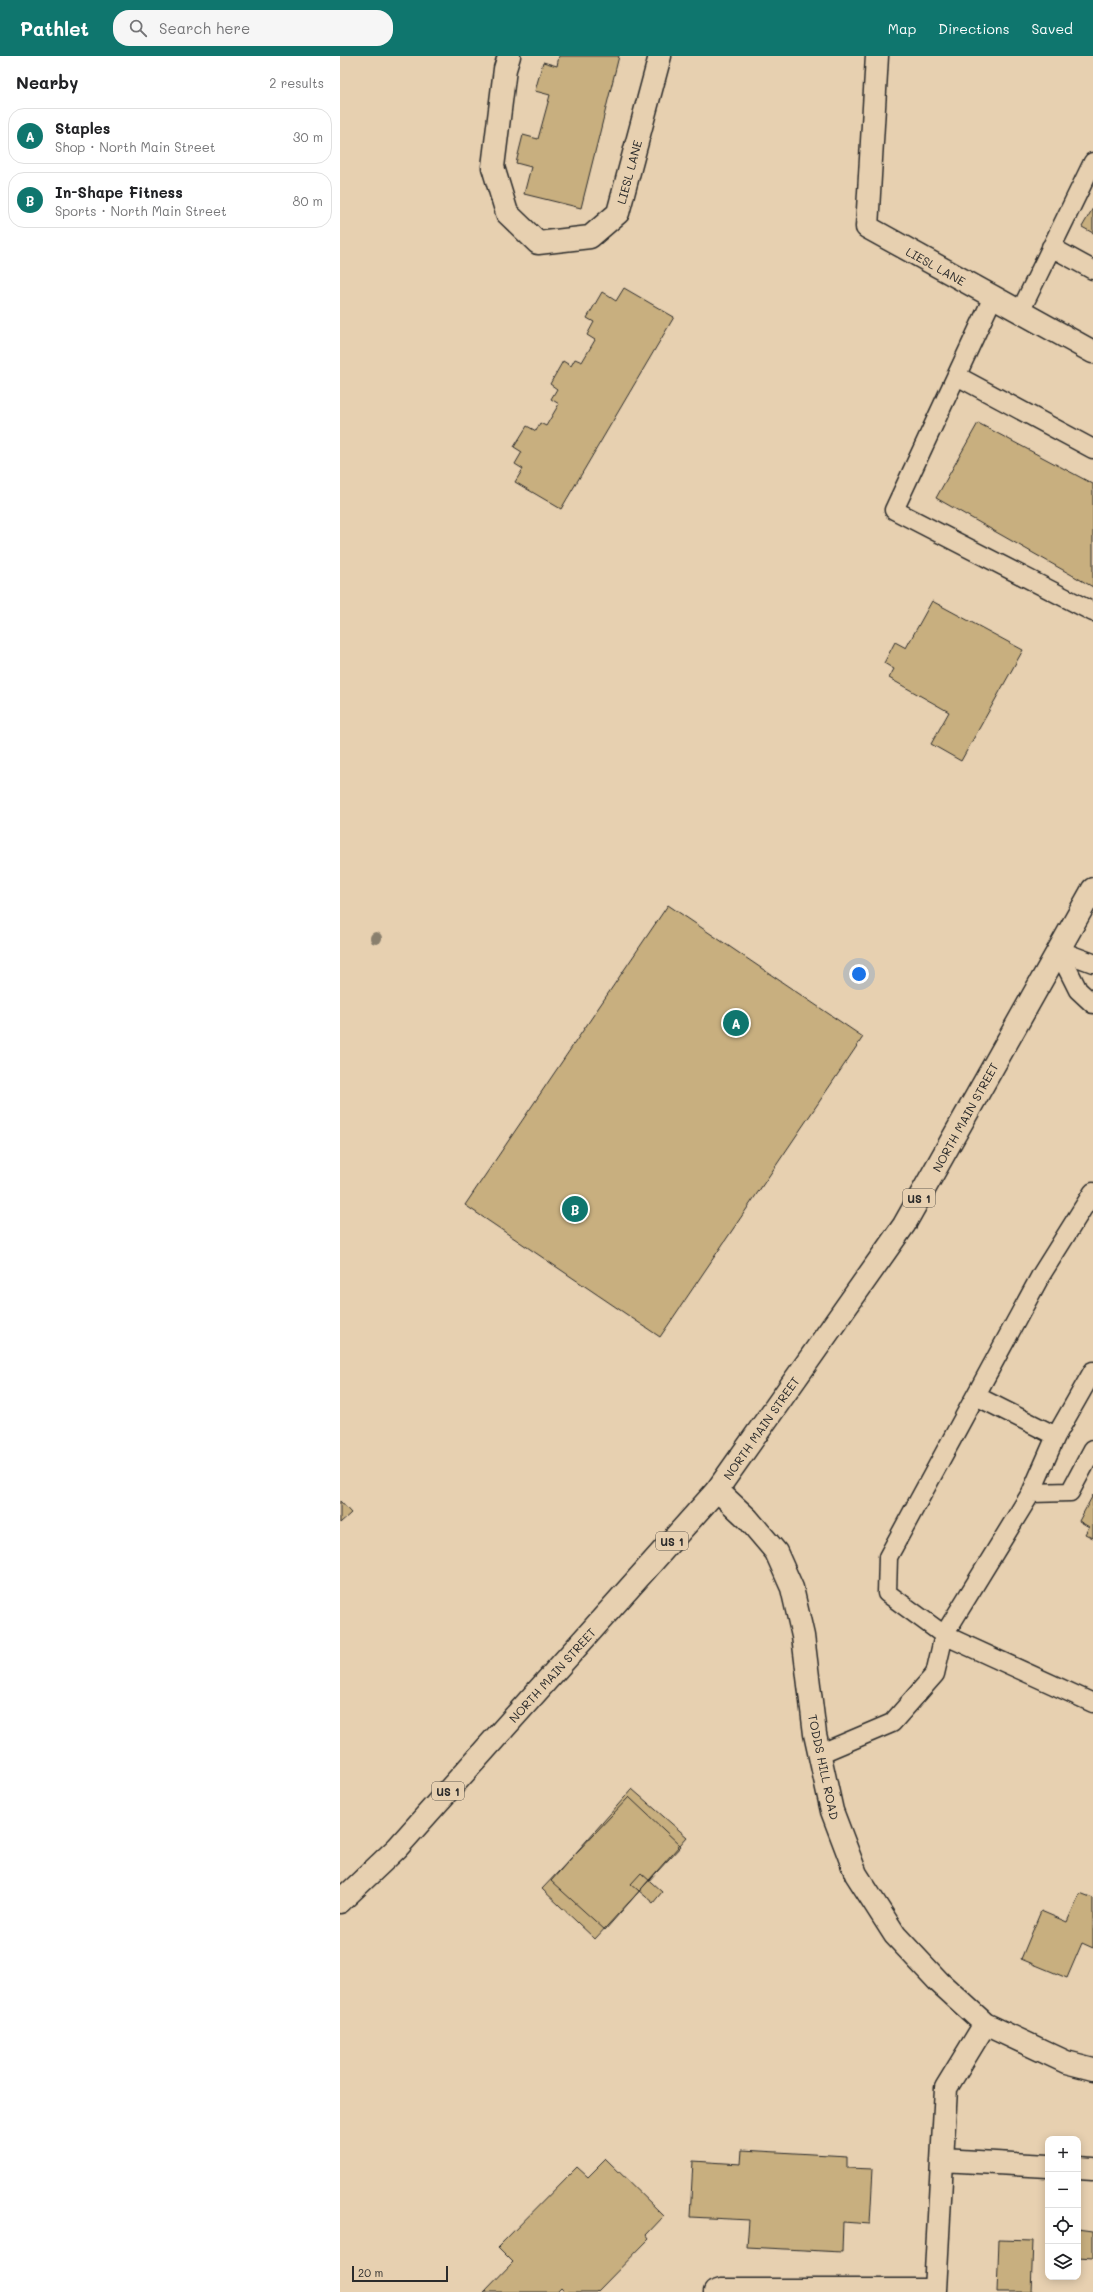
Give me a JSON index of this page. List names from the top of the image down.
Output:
{
  "streets": {
    "street": [
      "LIESL LANE",
      "NORTH MAIN STREET",
      "US 1",
      "TODDS HILL ROAD"
    ]
  },
  "crossings": [
    ["NORTH MAIN STREET", "TODDS HILL ROAD"]
  ],
  "scale_bar": "20 m",
  "page": {
    "header": "Pathlet",
    "search": "Search here",
    "nav": ["Map", "Directions", "Saved"],
    "heading": ["Nearby", "2 results"],
    "list": [
      {
        "mark": "A",
        "name": "Staples",
        "note": "Shop · North Main Street",
        "value": "30 m"
      },
      {
        "mark": "B",
        "name": "In-Shape Fitness",
        "note": "Sports · North Main Street",
        "value": "80 m"
      }
    ],
    "pins": ["A", "B"],
    "map_buttons": ["+", "−"],
    "scale": "20 m"
  }
}
